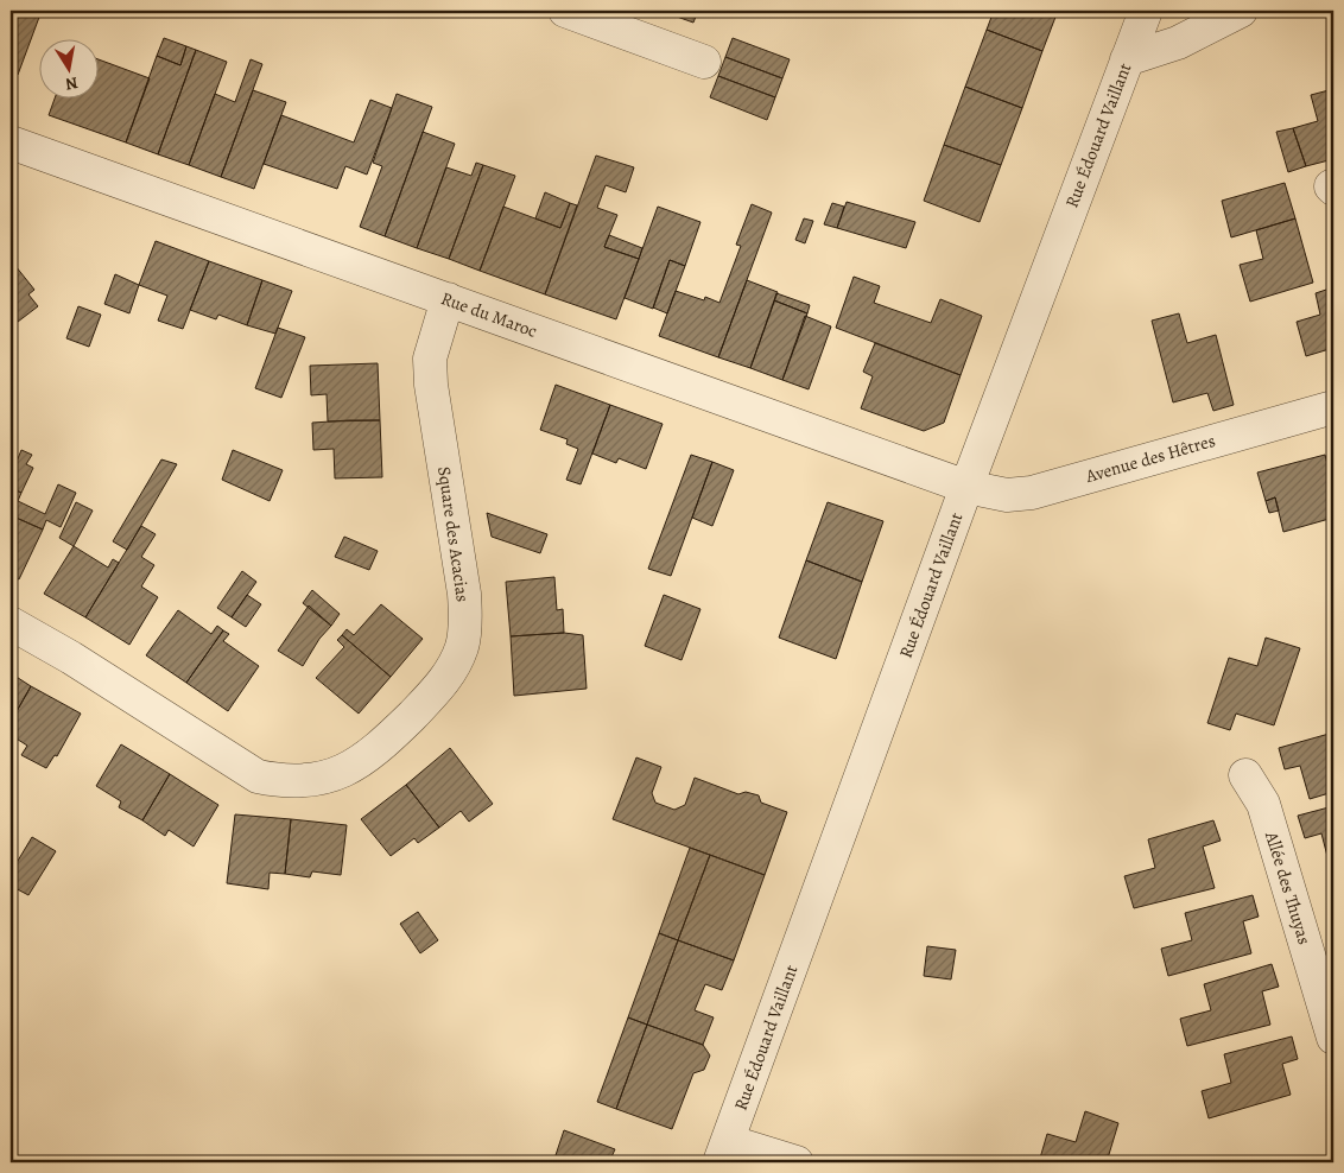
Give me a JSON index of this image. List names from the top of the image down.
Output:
{
  "streets": {
    "street": [
      "Rue Édouard Vaillant",
      "Rue du Maroc",
      "Avenue des Hêtres",
      "Square des Acacias",
      "Allée des Thuyas"
    ]
  },
  "crossings": [
    ["Rue Édouard Vaillant", "Rue du Maroc"],
    ["Rue Édouard Vaillant", "Avenue des Hêtres"],
    ["Rue du Maroc", "Avenue des Hêtres"],
    ["Rue du Maroc", "Square des Acacias"]
  ],
  "north": "bottom"
}
